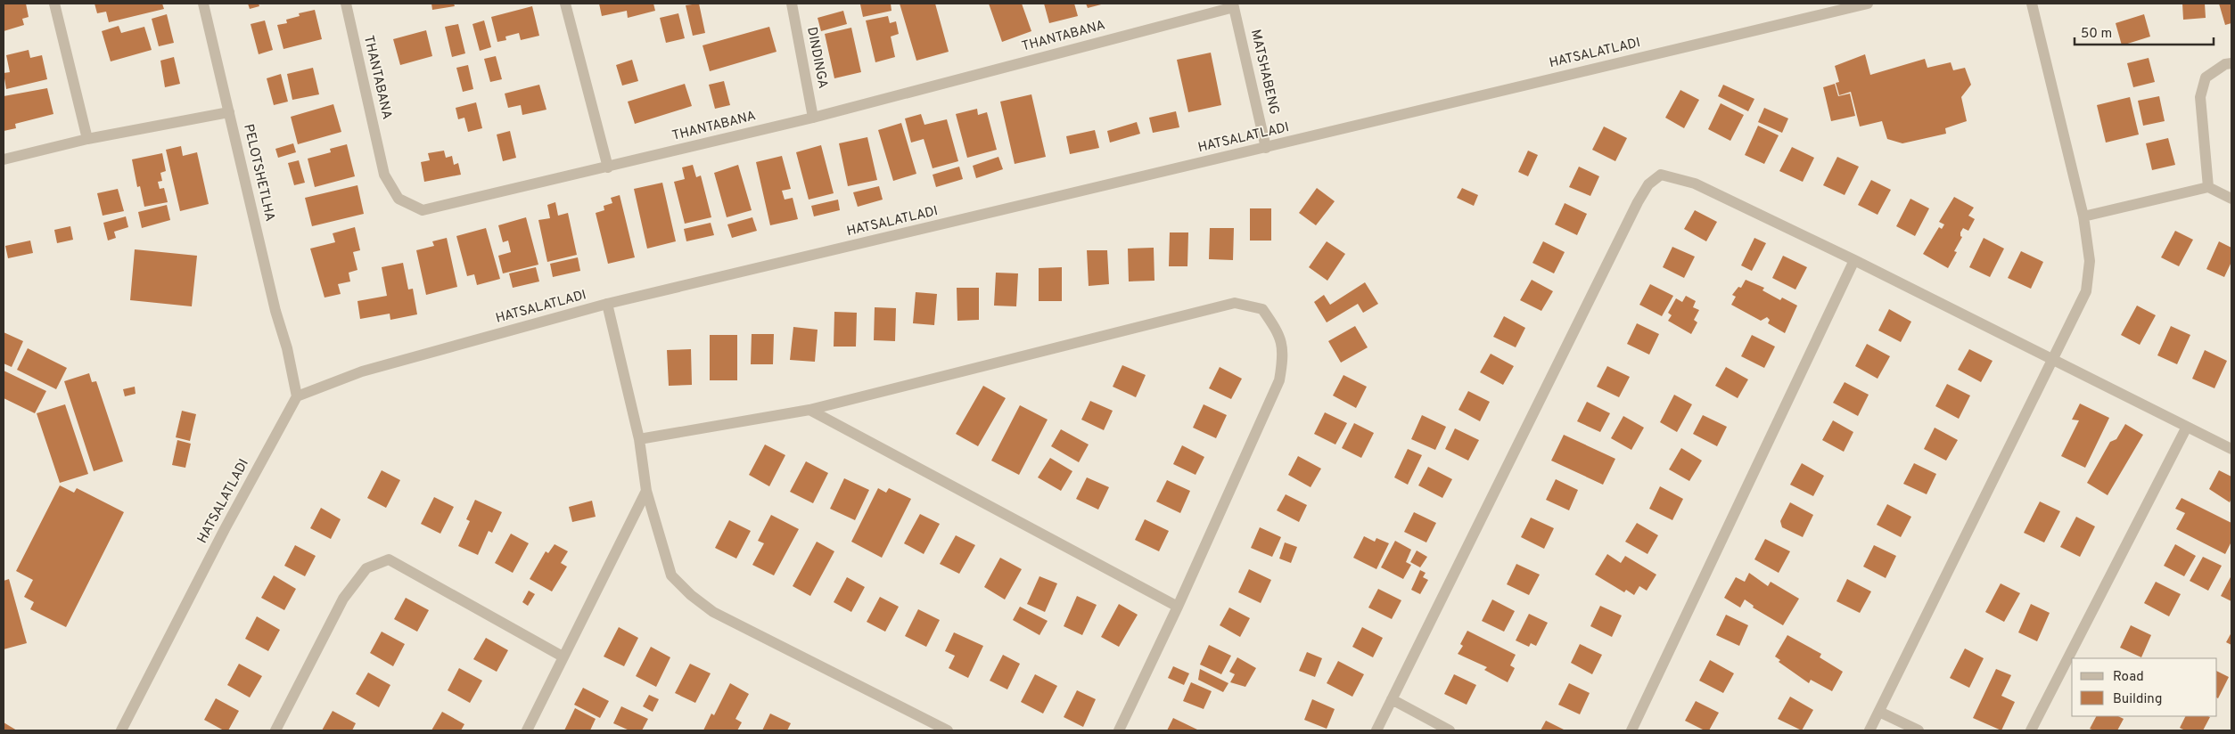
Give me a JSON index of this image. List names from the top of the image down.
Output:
{
  "streets": {
    "street": [
      "THANTABANA",
      "HATSALATLADI",
      "DINDINGA",
      "MATSHABENG",
      "PELOTSHETLHA"
    ]
  },
  "crossings": [
    ["THANTABANA", "DINDINGA"],
    ["THANTABANA", "MATSHABENG"],
    ["HATSALATLADI", "MATSHABENG"],
    ["HATSALATLADI", "PELOTSHETLHA"]
  ],
  "legend": ["Road", "Building"],
  "scale_bar": "50 m"
}
